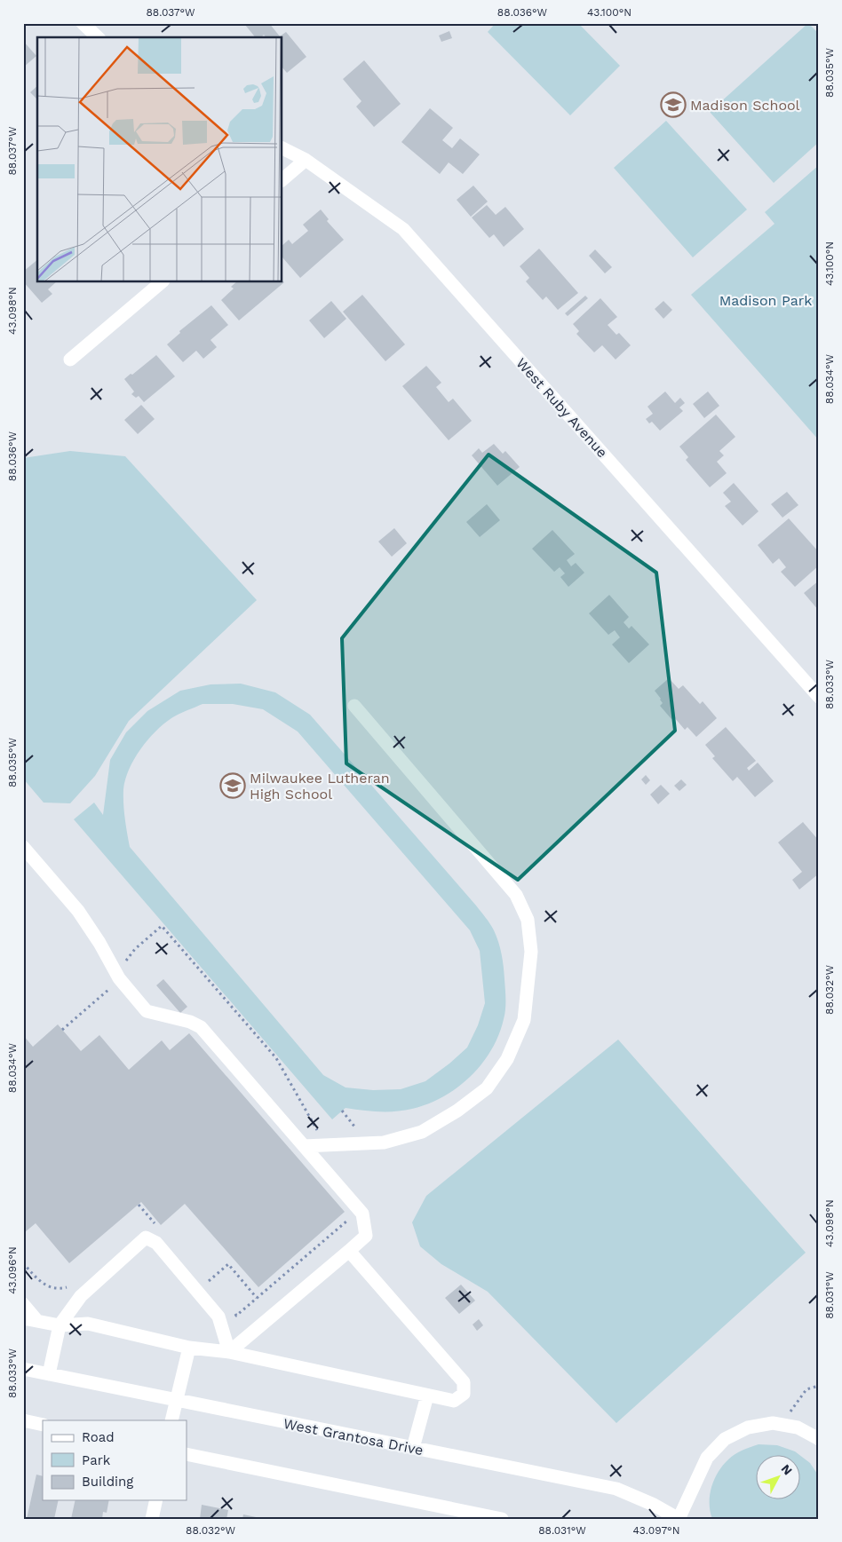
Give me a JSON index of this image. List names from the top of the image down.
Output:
{
  "streets": {
    "street": ["West Ruby Avenue", "West Grantosa Drive"]
  },
  "parks": ["Madison Park"],
  "places": {
    "school or university": ["Madison School", "Milwaukee Lutheran High School"]
  },
  "legend": ["Road", "Park", "Building"],
  "north": "top right",
  "coordinates": [
    "88.037°W",
    "88.036°W",
    "43.100°N",
    "88.035°W",
    "43.098°N",
    "88.034°W",
    "88.033°W",
    "88.032°W",
    "43.096°N",
    "88.031°W",
    "43.097°N"
  ]
}
